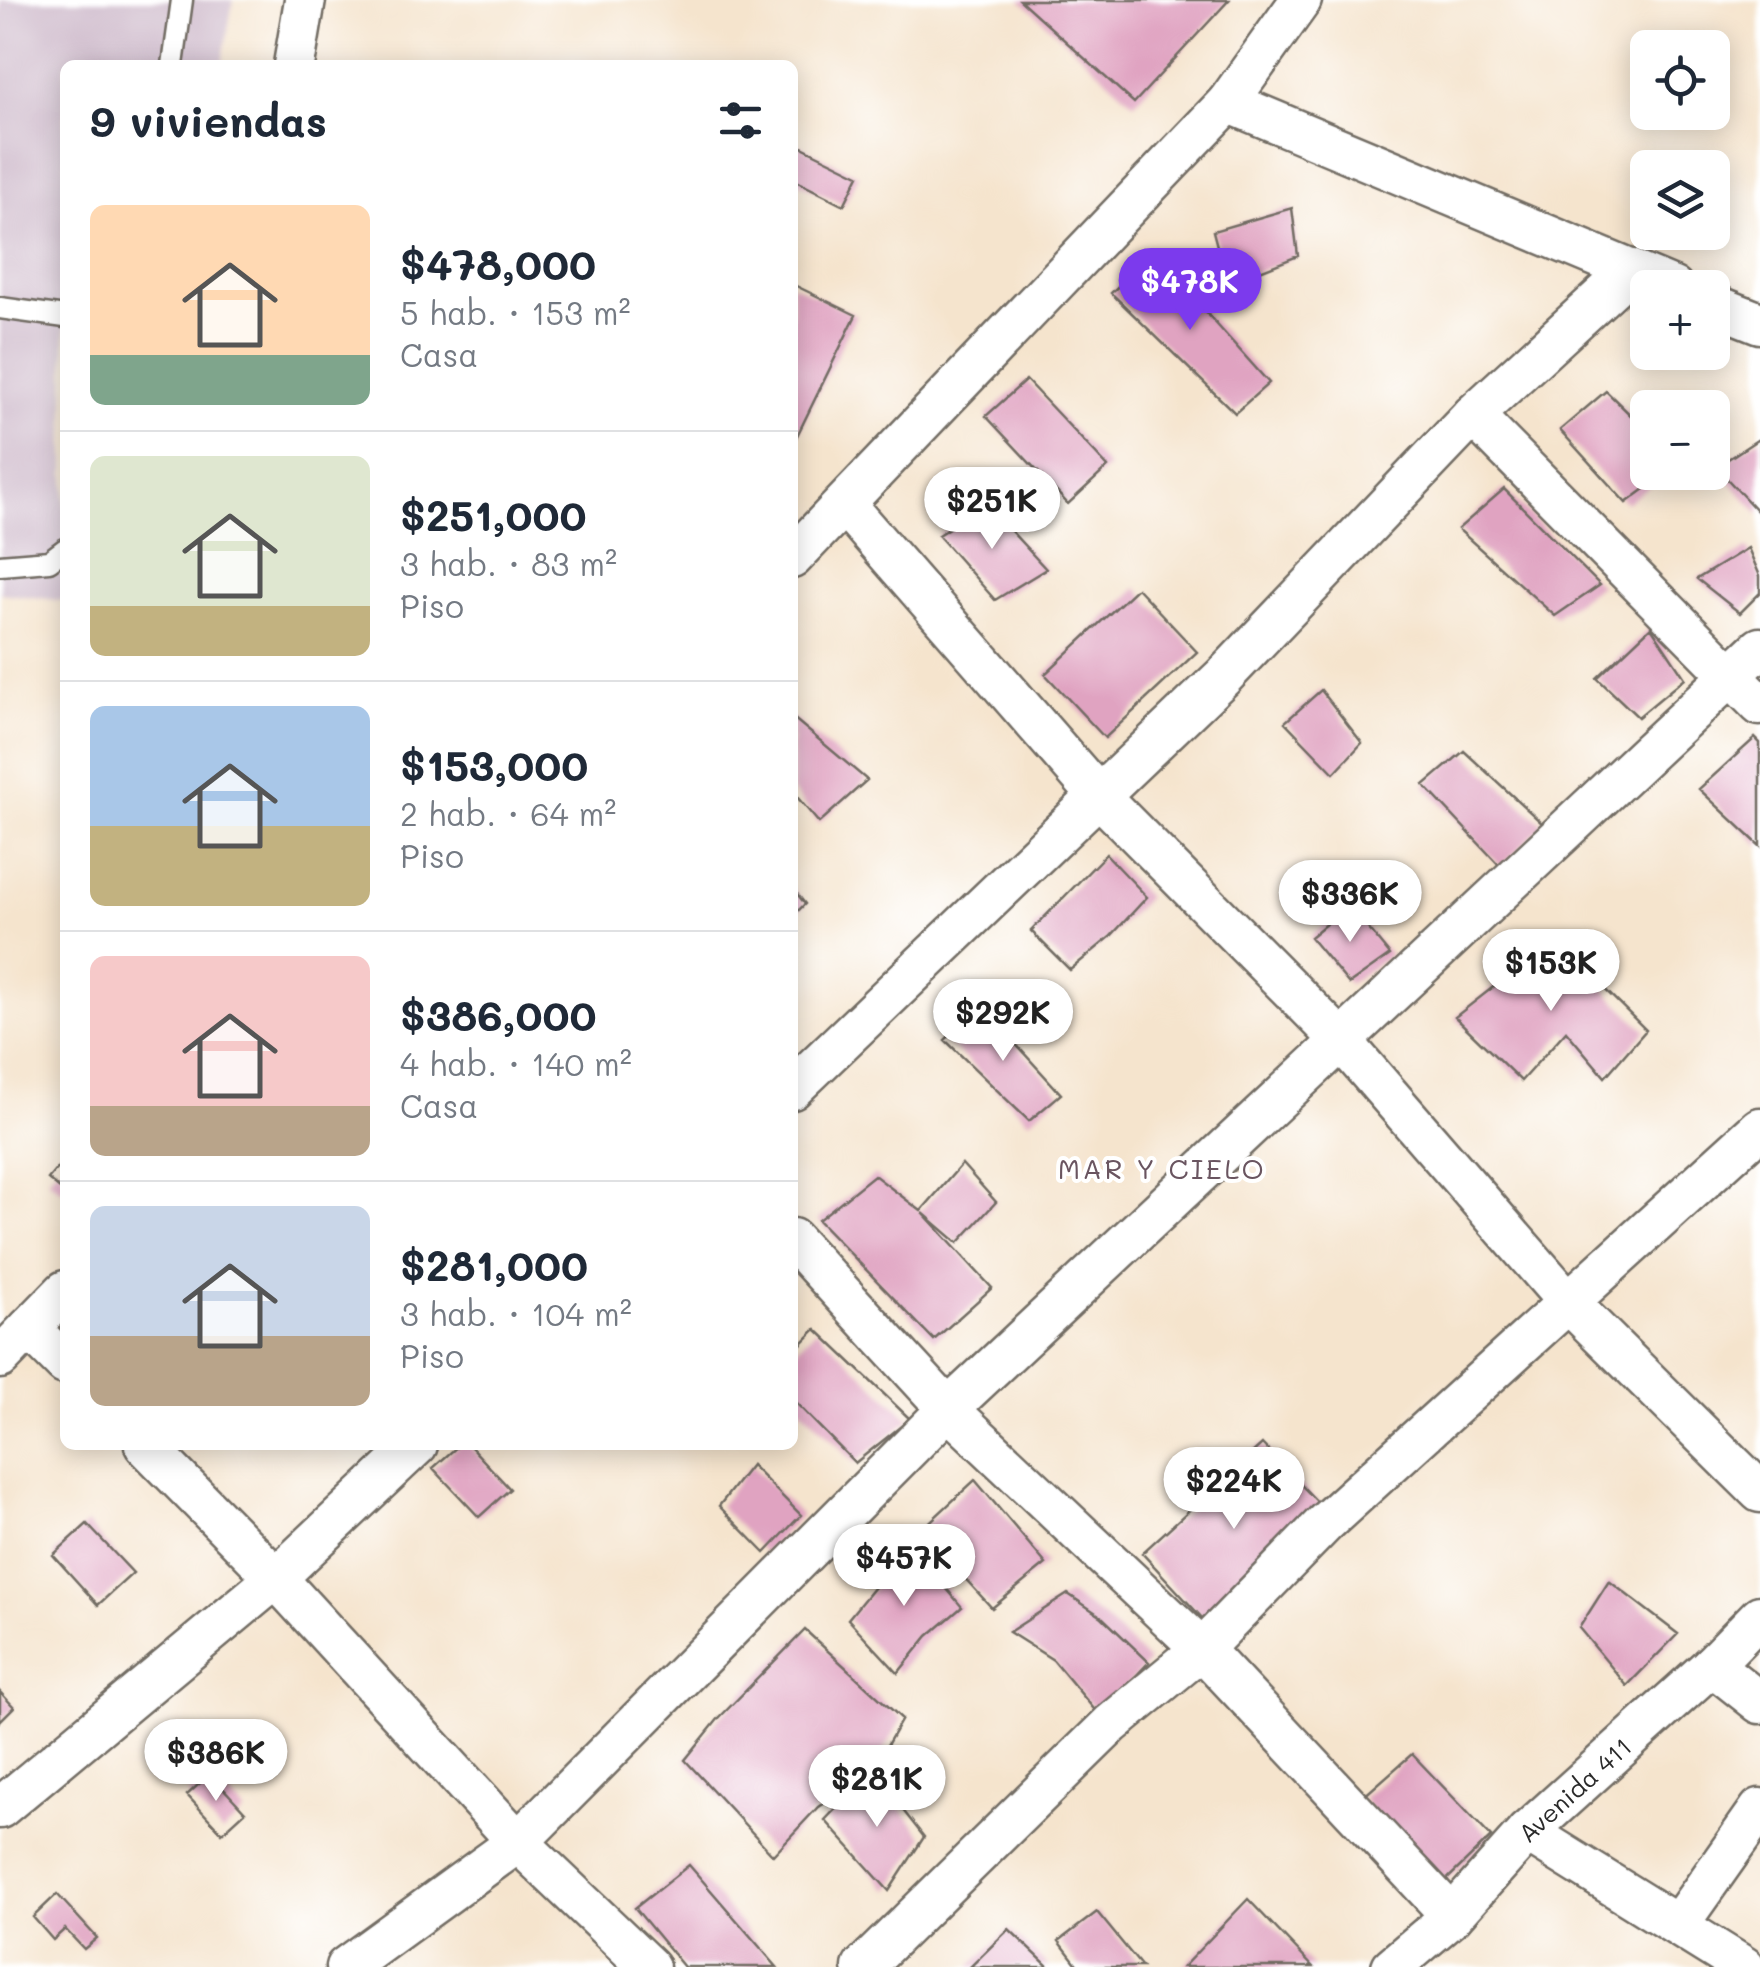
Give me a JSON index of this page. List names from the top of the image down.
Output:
{
  "streets": {
    "street": ["Avenida 411"]
  },
  "districts": ["MAR Y CIELO"],
  "page": {
    "map_buttons": ["+", "−"],
    "heading": "9 viviendas",
    "list": [
      {
        "name": "$478,000",
        "note": "5 hab. · 153 m² · Casa"
      },
      {
        "name": "$251,000",
        "note": "3 hab. · 83 m² · Piso"
      },
      {
        "name": "$153,000",
        "note": "2 hab. · 64 m² · Piso"
      },
      {
        "name": "$386,000",
        "note": "4 hab. · 140 m² · Casa"
      },
      {
        "name": "$281,000",
        "note": "3 hab. · 104 m² · Piso"
      }
    ],
    "price": [
      "$478K",
      "$251K",
      "$336K",
      "$153K",
      "$292K",
      "$224K",
      "$457K",
      "$386K",
      "$281K"
    ]
  }
}
